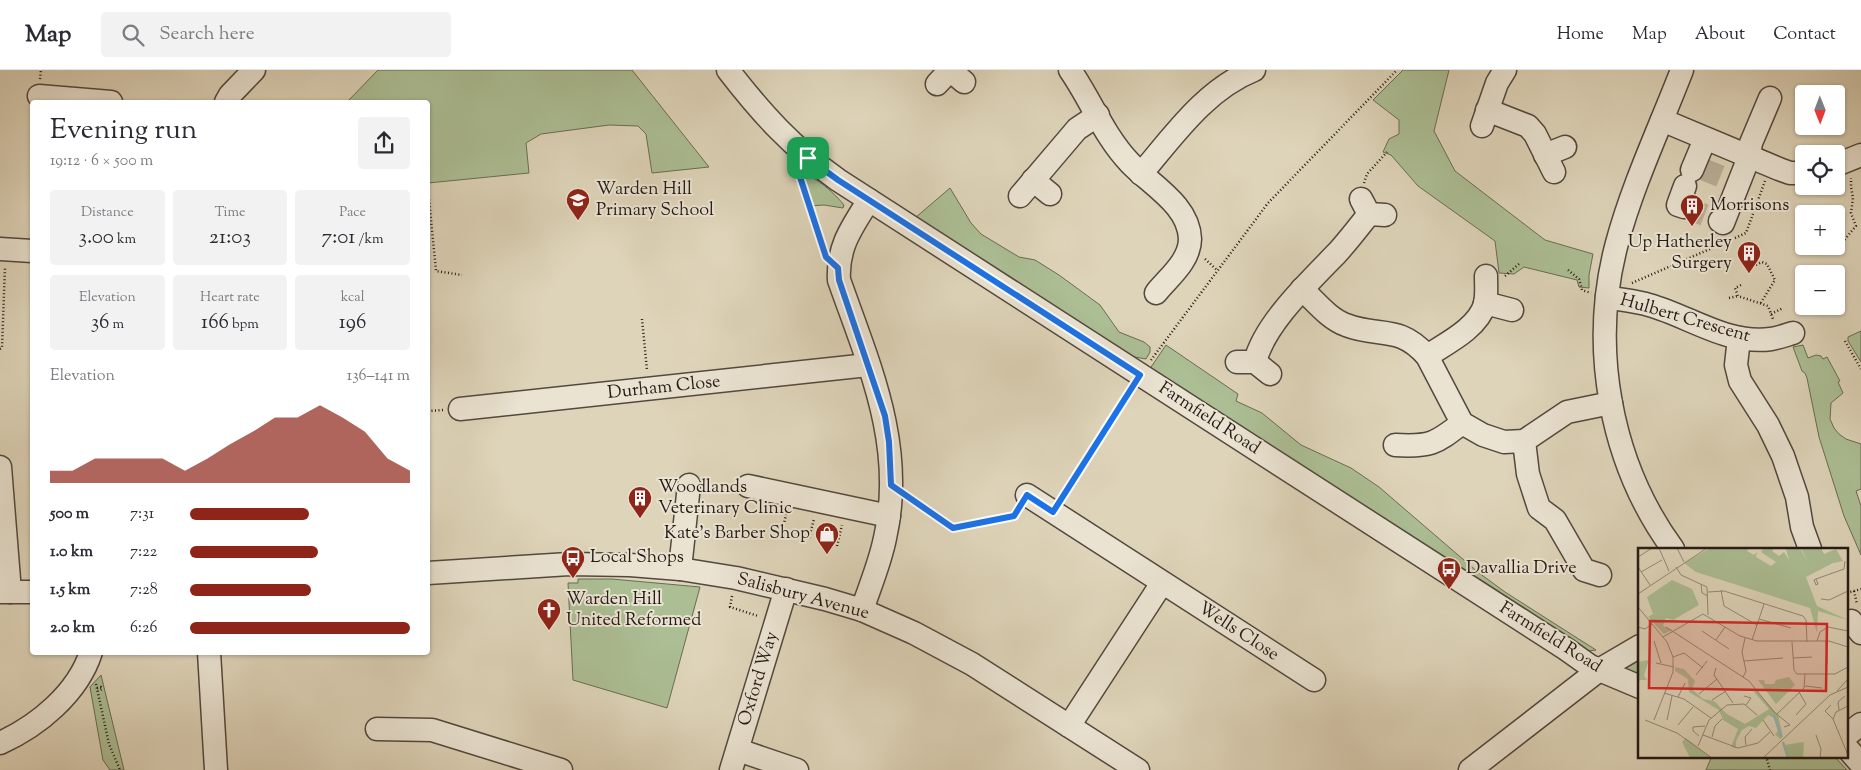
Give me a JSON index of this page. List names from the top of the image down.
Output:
{
  "streets": {
    "street": [
      "Hulbert Crescent",
      "Durham Close",
      "Farmfield Road",
      "Salisbury Avenue",
      "Wells Close",
      "Oxford Way"
    ]
  },
  "crossings": [
    ["Salisbury Avenue", "Oxford Way"]
  ],
  "places": {
    "school or university": ["Warden Hill Primary School"],
    "building": ["Morrisons", "Up Hatherley Surgery", "Woodlands Veterinary Clinic"],
    "shop": ["Kate's Barber Shop"],
    "bus stop": ["Local Shops", "Davallia Drive"],
    "church": ["Warden Hill United Reformed"]
  },
  "north": "bottom",
  "page": {
    "header": "Map",
    "search": "Search here",
    "nav": [
      "Home",
      "Map",
      "About",
      "Contact"
    ],
    "map_buttons": ["+", "−"],
    "heading": ["Evening run", "19:12 · 6 × 500 m"],
    "stats": [
      ["Distance", "3.00 km"],
      ["Time", "21:03"],
      ["Pace", "7:01 /km"],
      ["Elevation", "36 m"],
      ["Heart rate", "166 bpm"],
      ["kcal", "196"]
    ],
    "chart": ["Elevation", "136–141 m"],
    "list": [
      {
        "name": "500 m",
        "note": "7:31"
      },
      {
        "name": "1.0 km",
        "note": "7:22"
      },
      {
        "name": "1.5 km",
        "note": "7:28"
      },
      {
        "name": "2.0 km",
        "note": "6:26"
      }
    ]
  }
}
